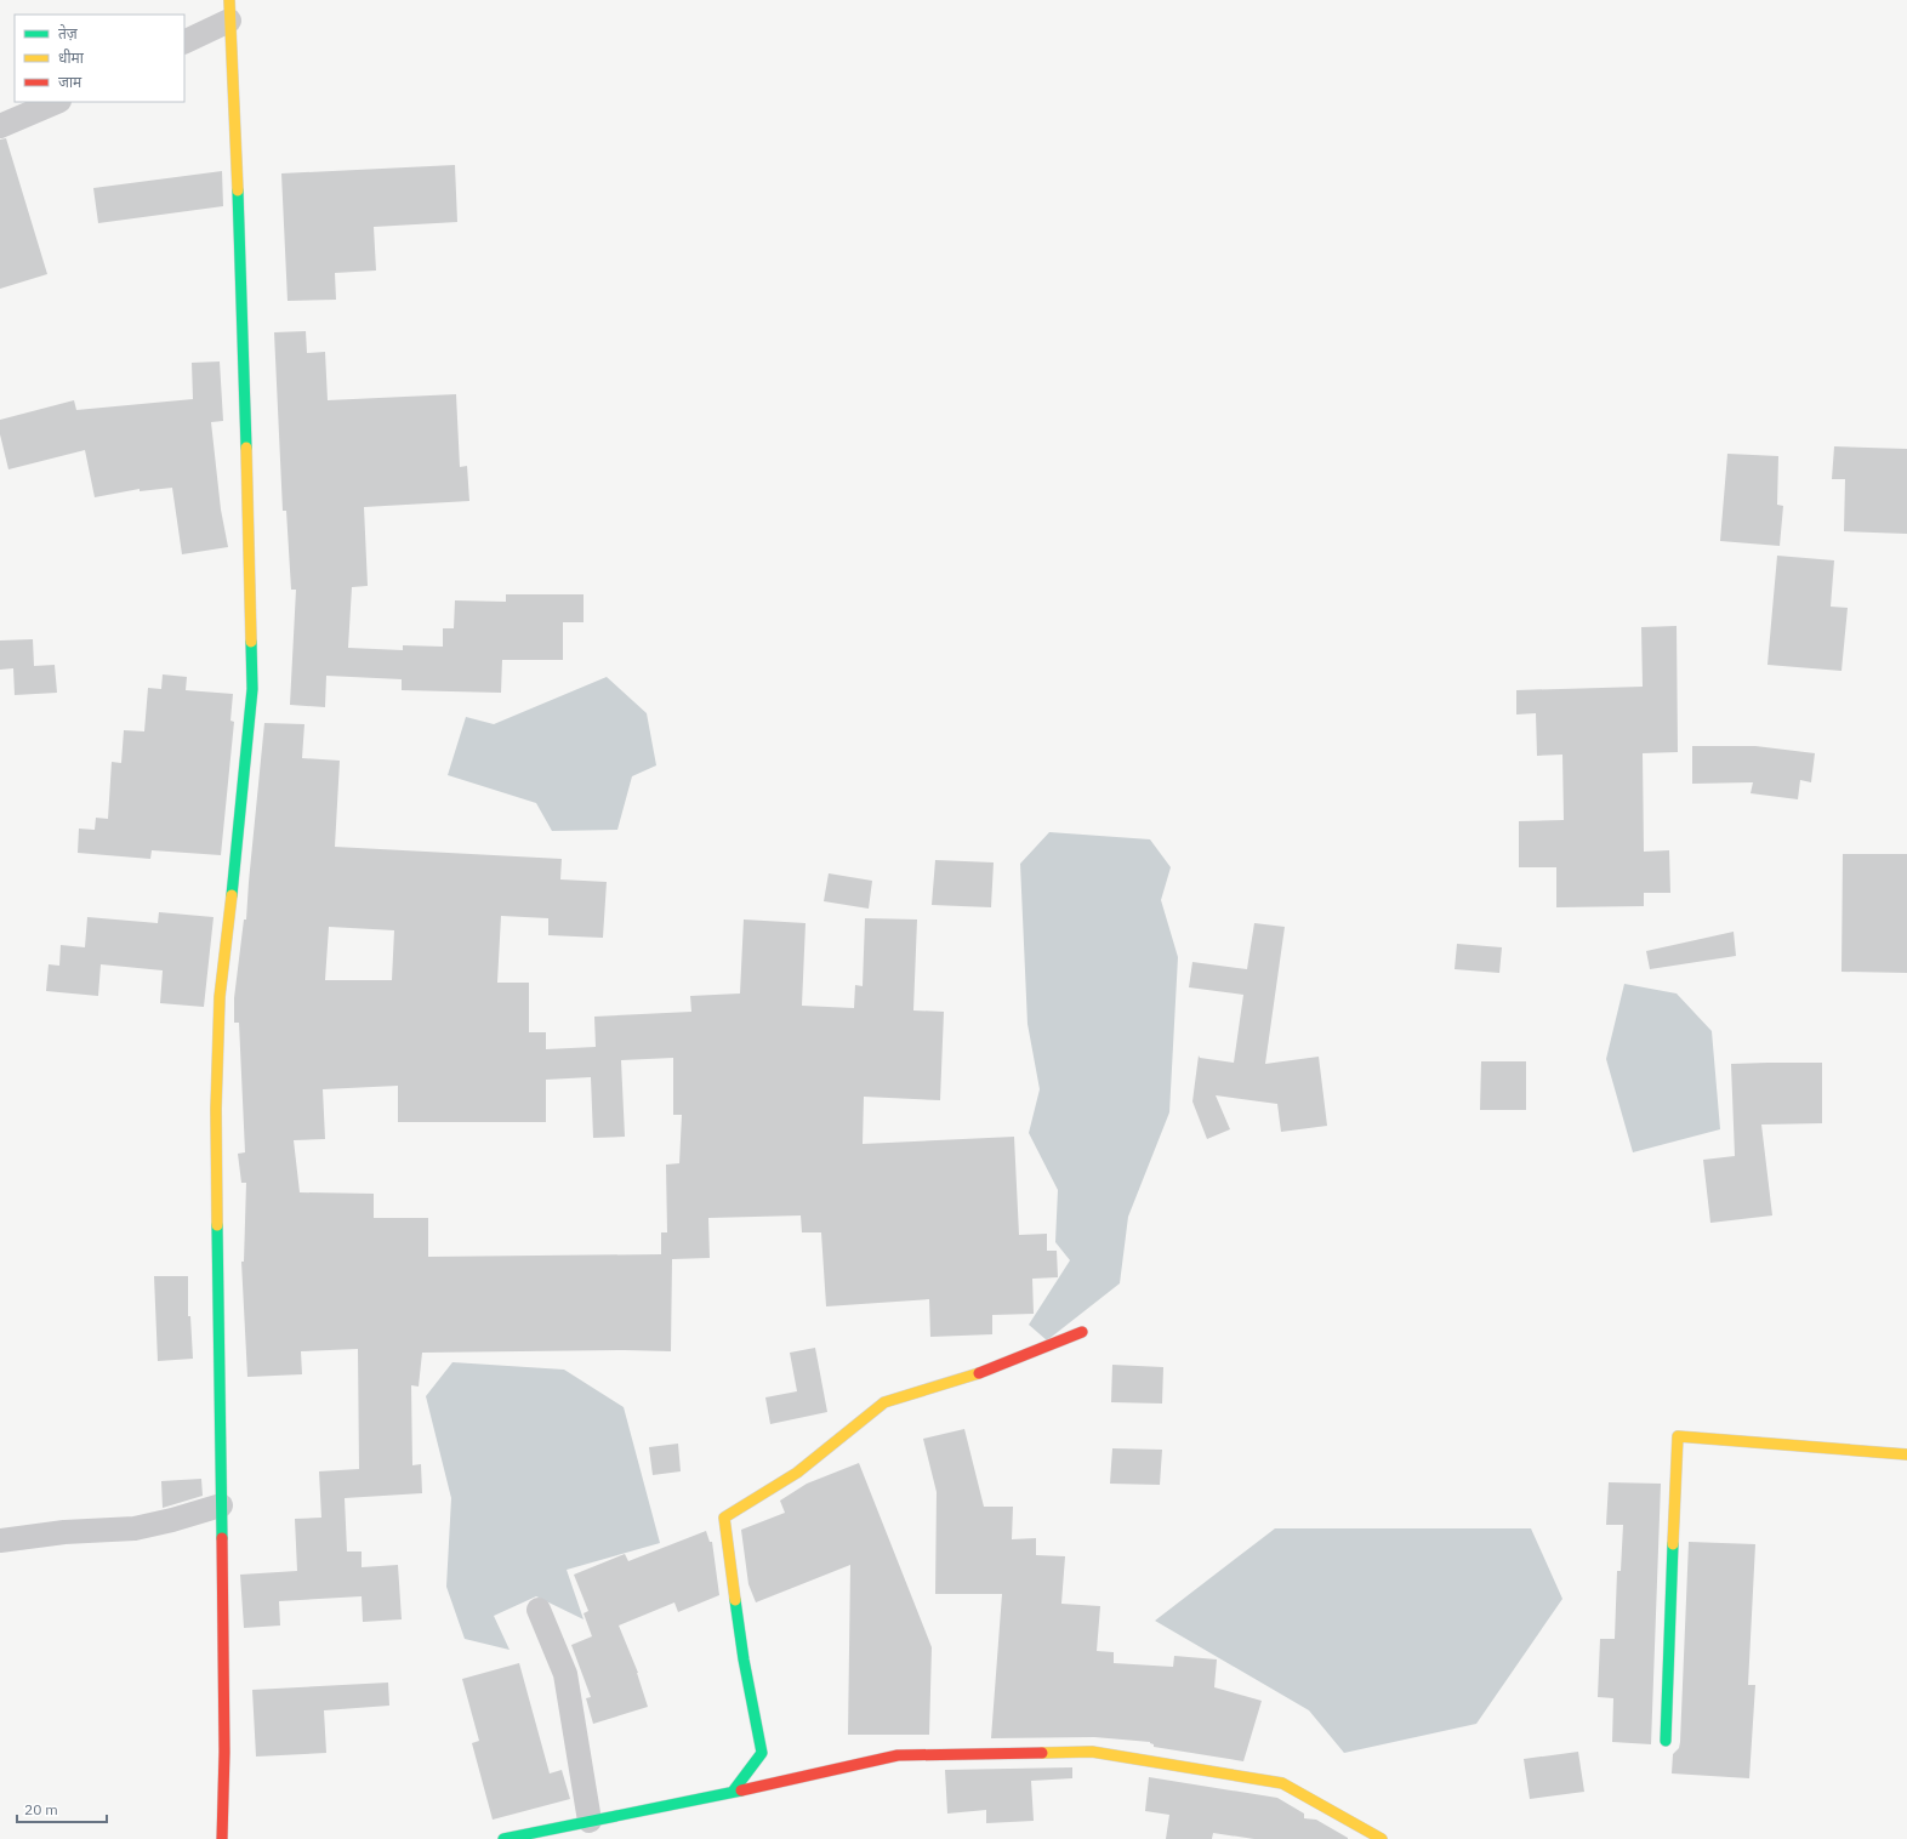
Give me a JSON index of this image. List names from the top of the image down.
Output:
{
  "legend": ["तेज़", "धीमा", "जाम"],
  "scale_bar": "20 m"
}
